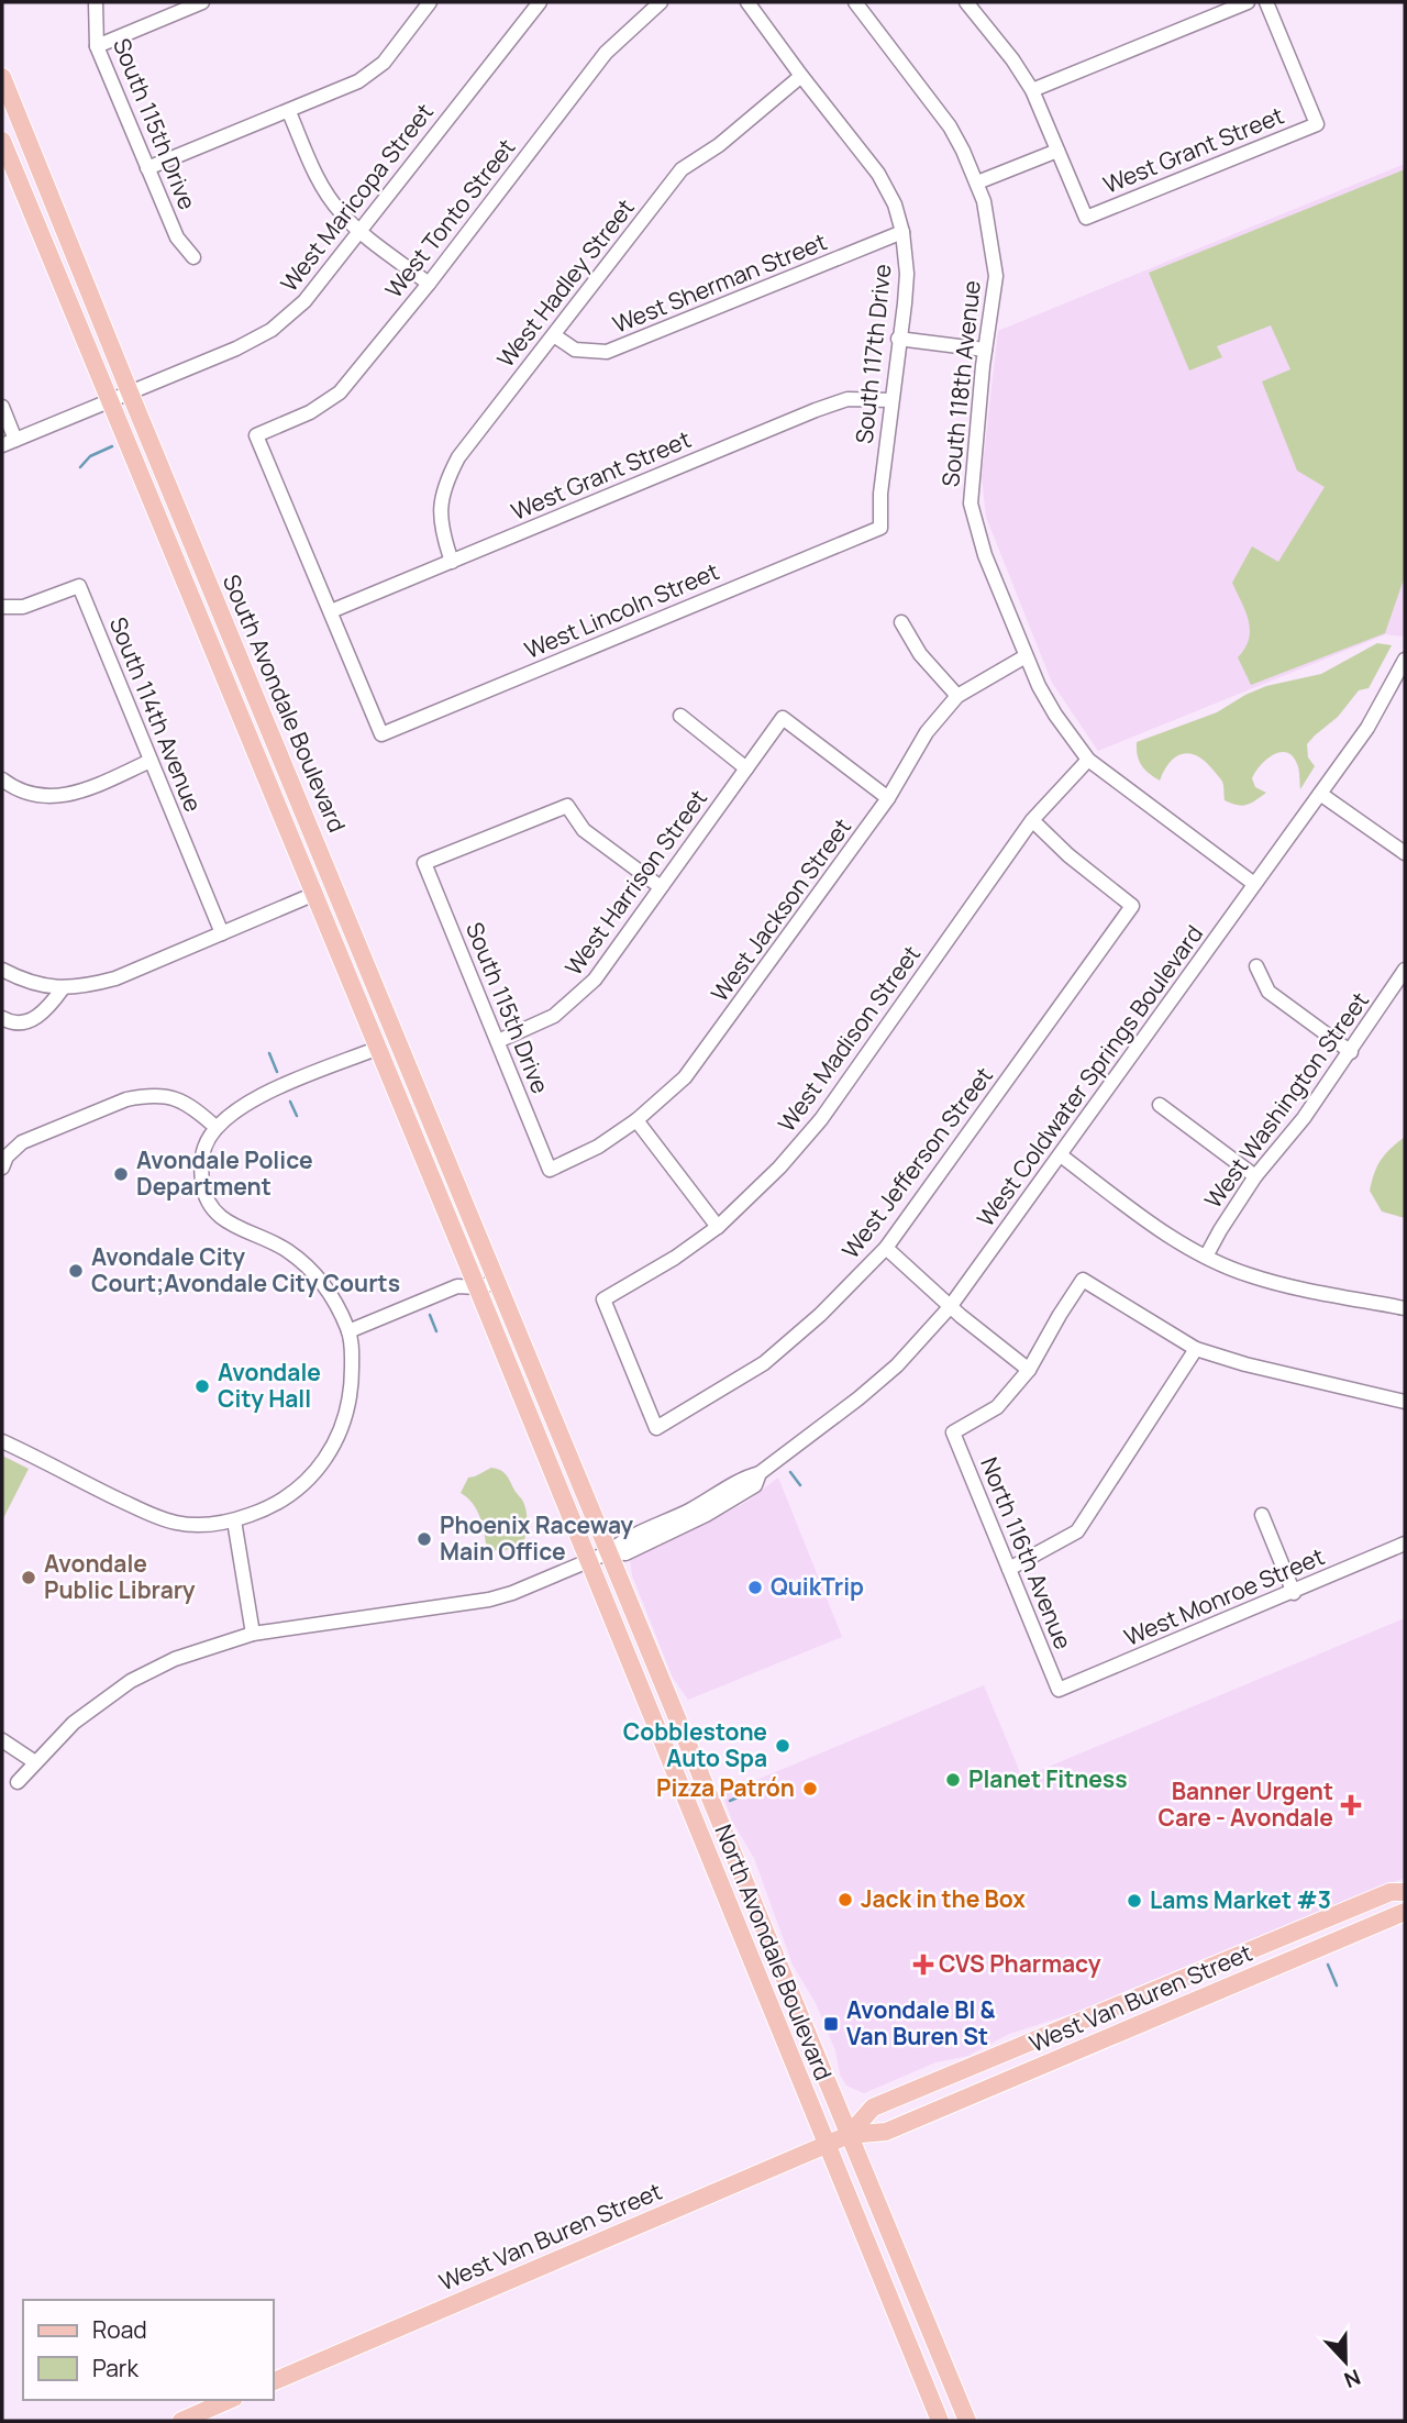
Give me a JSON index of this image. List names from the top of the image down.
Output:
{
  "streets": {
    "main road": ["South Avondale Boulevard", "North Avondale Boulevard", "West Van Buren Street"],
    "street": [
      "South 115th Drive",
      "West Grant Street",
      "West Maricopa Street",
      "West Tonto Street",
      "West Hadley Street",
      "West Sherman Street",
      "South 117th Drive",
      "South 118th Avenue",
      "West Lincoln Street",
      "South 114th Avenue",
      "West Harrison Street",
      "West Jackson Street",
      "West Madison Street",
      "West Coldwater Springs Boulevard",
      "West Washington Street",
      "West Jefferson Street",
      "North 116th Avenue",
      "West Monroe Street"
    ]
  },
  "crossings": [
    ["South 115th Drive", "West Harrison Street"],
    ["South 115th Drive", "West Jackson Street"],
    ["West Grant Street", "West Tonto Street"],
    ["West Grant Street", "West Hadley Street"],
    ["West Grant Street", "South 117th Drive"],
    ["West Grant Street", "West Lincoln Street"],
    ["West Maricopa Street", "South Avondale Boulevard"],
    ["West Tonto Street", "West Lincoln Street"],
    ["West Hadley Street", "West Sherman Street"],
    ["West Hadley Street", "South 117th Drive"],
    ["West Sherman Street", "South 117th Drive"],
    ["South 117th Drive", "West Lincoln Street"],
    ["South 118th Avenue", "West Jackson Street"],
    ["South 118th Avenue", "West Madison Street"],
    ["South 118th Avenue", "West Coldwater Springs Boulevard"],
    ["South Avondale Boulevard", "North Avondale Boulevard"],
    ["West Harrison Street", "West Jackson Street"],
    ["West Madison Street", "West Jefferson Street"],
    ["West Coldwater Springs Boulevard", "North Avondale Boulevard"],
    ["North 116th Avenue", "West Monroe Street"],
    ["North Avondale Boulevard", "West Van Buren Street"]
  ],
  "places": {
    "other": [
      "Avondale Police Department",
      "Avondale City Court;Avondale City Courts",
      "Avondale City Hall",
      "Phoenix Raceway Main Office",
      "Avondale Public Library",
      "QuikTrip",
      "Cobblestone Auto Spa",
      "Planet Fitness",
      "Pizza Patrón",
      "Jack in the Box",
      "Lams Market #3"
    ],
    "health": ["Banner Urgent Care - Avondale", "CVS Pharmacy"],
    "transit": ["Avondale Bl & Van Buren St"]
  },
  "legend": ["Road", "Park"],
  "north": "bottom"
}
